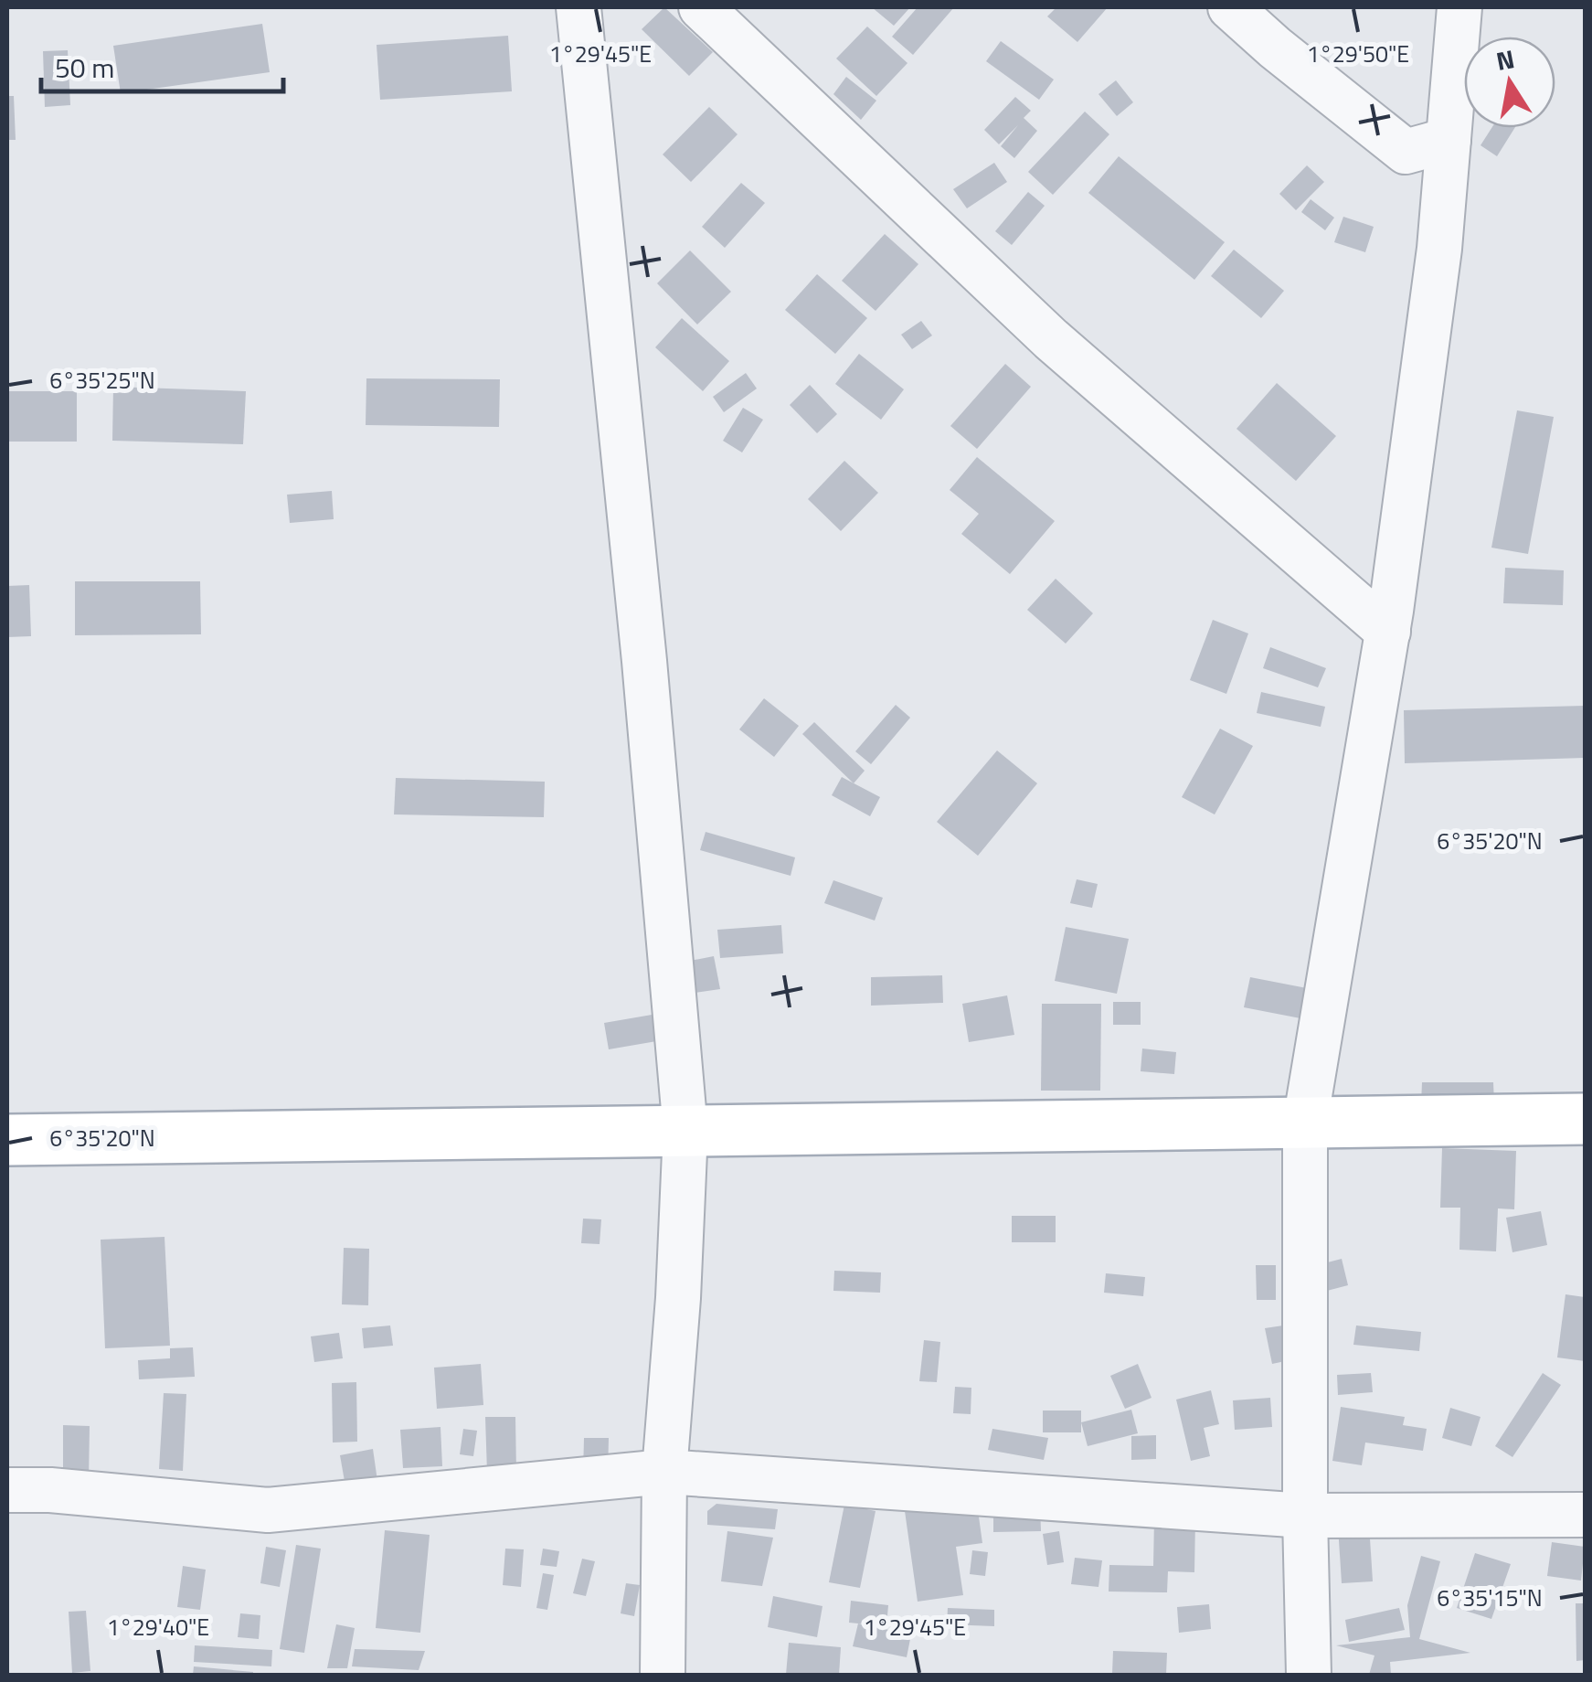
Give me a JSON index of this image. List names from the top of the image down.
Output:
{
  "scale_bar": "50 m",
  "north": "top",
  "coordinates": [
    "1°29'45\"E",
    "1°29'50\"E",
    "6°35'25\"N",
    "6°35'20\"N",
    "6°35'15\"N",
    "1°29'40\"E"
  ]
}
